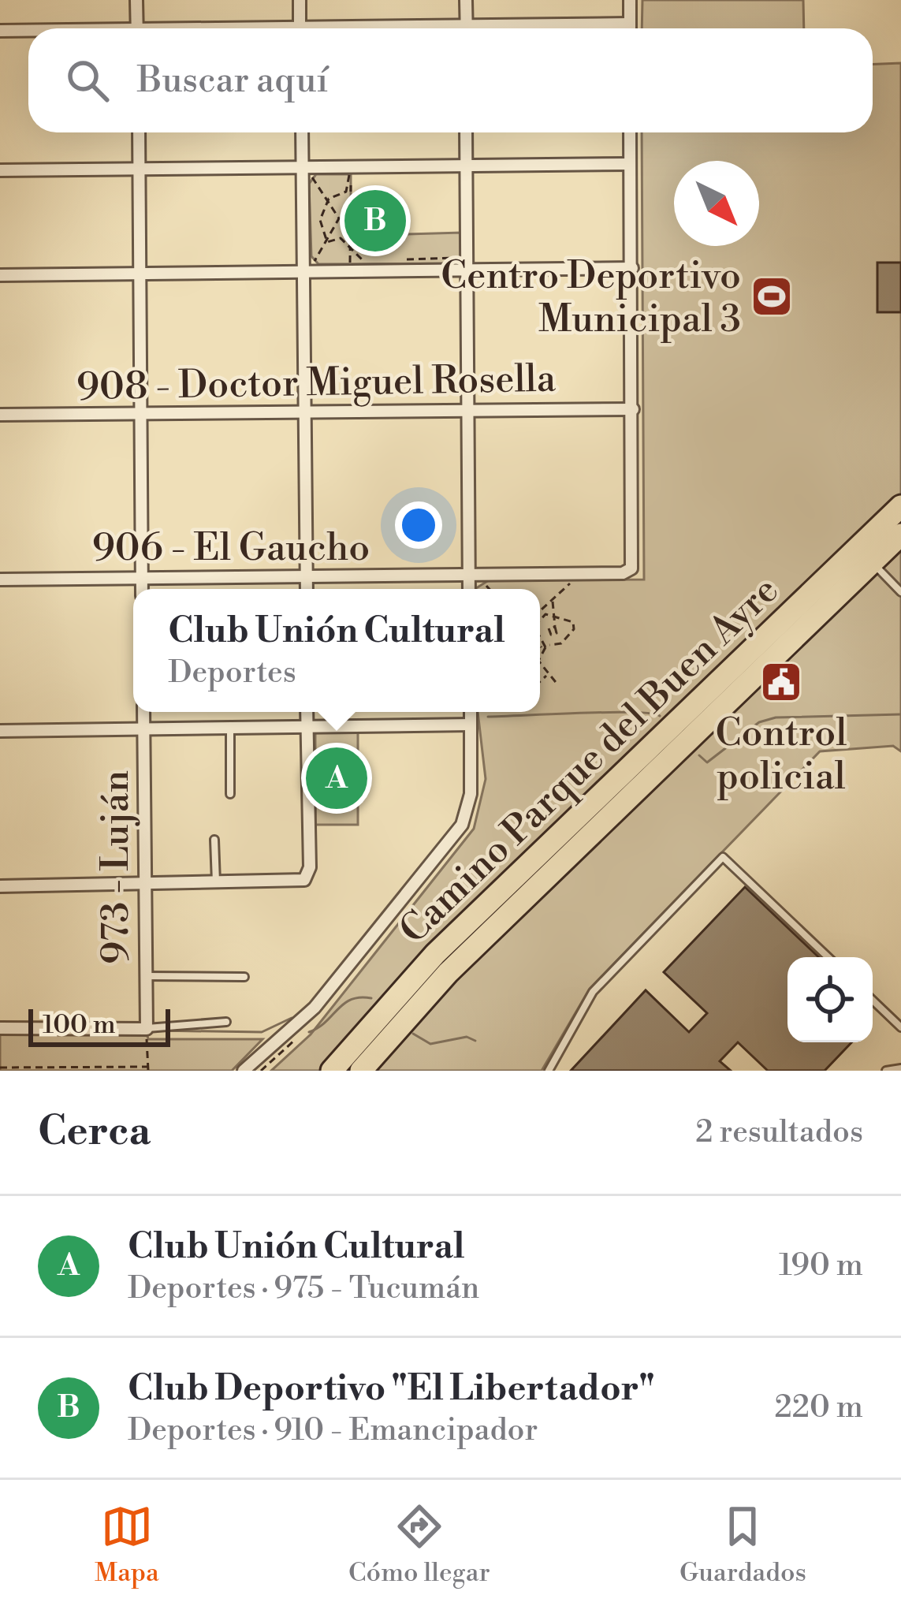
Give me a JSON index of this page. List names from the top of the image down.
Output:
{
  "streets": {
    "highway": ["Camino Parque del Buen Ayre"],
    "street": ["908 - Doctor Miguel Rosella", "906 - El Gaucho", "973 - Luján"]
  },
  "crossings": [
    ["908 - Doctor Miguel Rosella", "906 - El Gaucho"]
  ],
  "places": {
    "sports": ["Centro Deportivo Municipal 3"],
    "public building": ["Control policial"]
  },
  "scale_bar": "100 m",
  "north": "bottom right",
  "page": {
    "search": "Buscar aquí",
    "pins": ["B", "A"],
    "popup": ["Club Unión Cultural", "Deportes"],
    "scale": "100 m",
    "heading": ["Cerca", "2 resultados"],
    "list": [
      {
        "mark": "A",
        "name": "Club Unión Cultural",
        "note": "Deportes · 975 - Tucumán",
        "value": "190 m"
      },
      {
        "mark": "B",
        "name": "Club Deportivo \"El Libertador\"",
        "note": "Deportes · 910 - Emancipador",
        "value": "220 m"
      }
    ],
    "nav": ["Mapa", "Cómo llegar", "Guardados"]
  }
}
